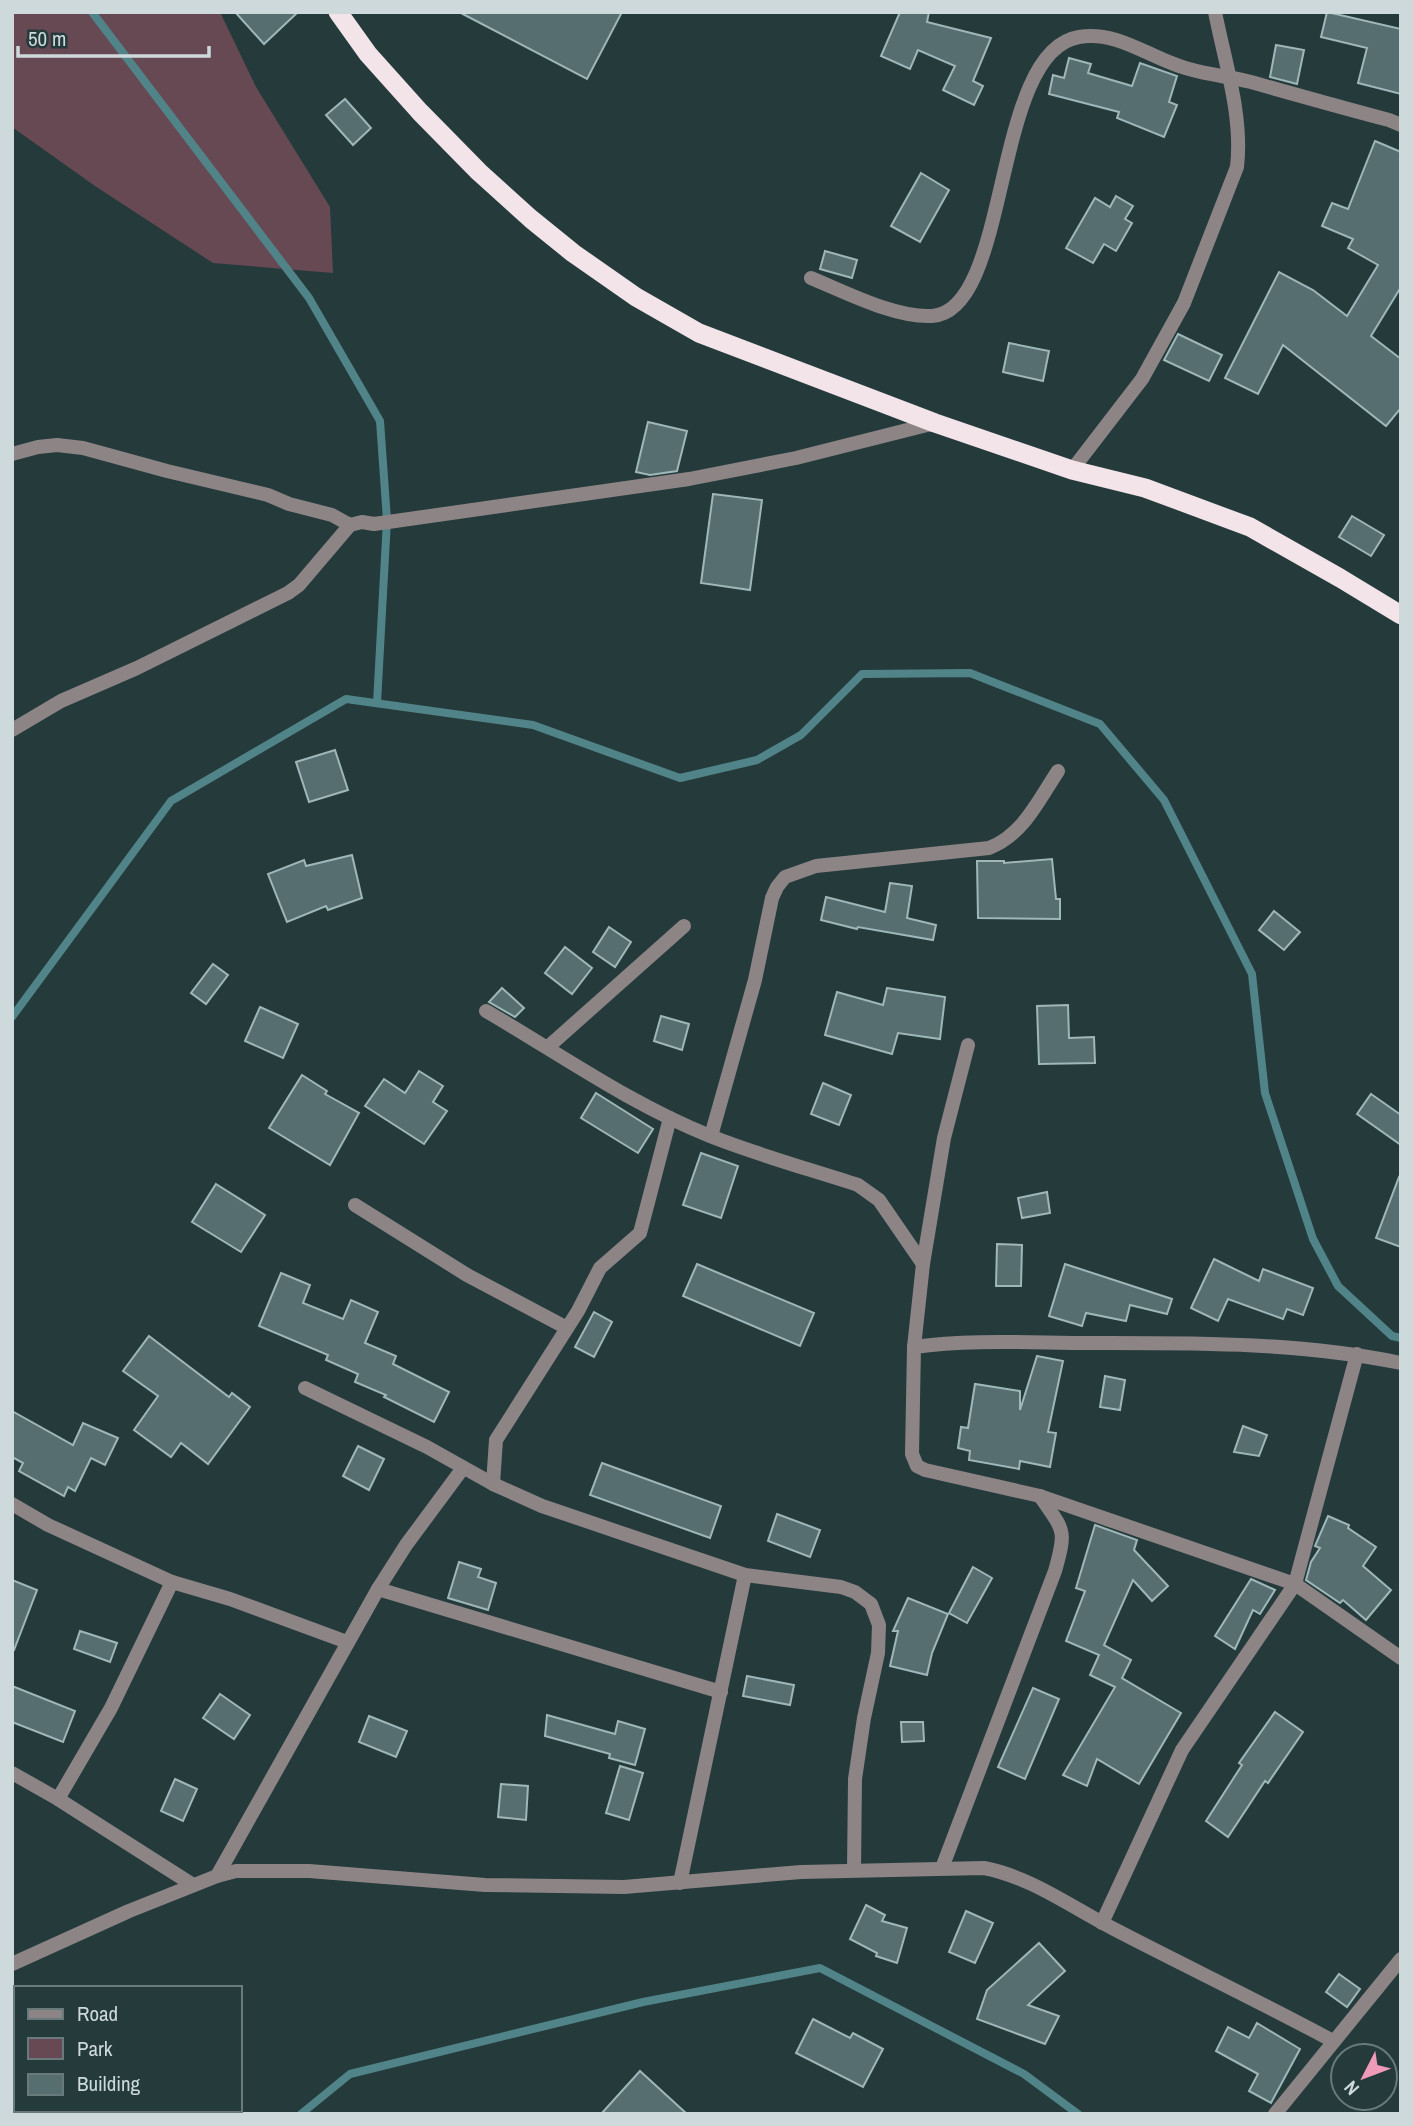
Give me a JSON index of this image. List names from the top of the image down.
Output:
{
  "legend": ["Road", "Park", "Building"],
  "scale_bar": "50 m",
  "north": "bottom left"
}
